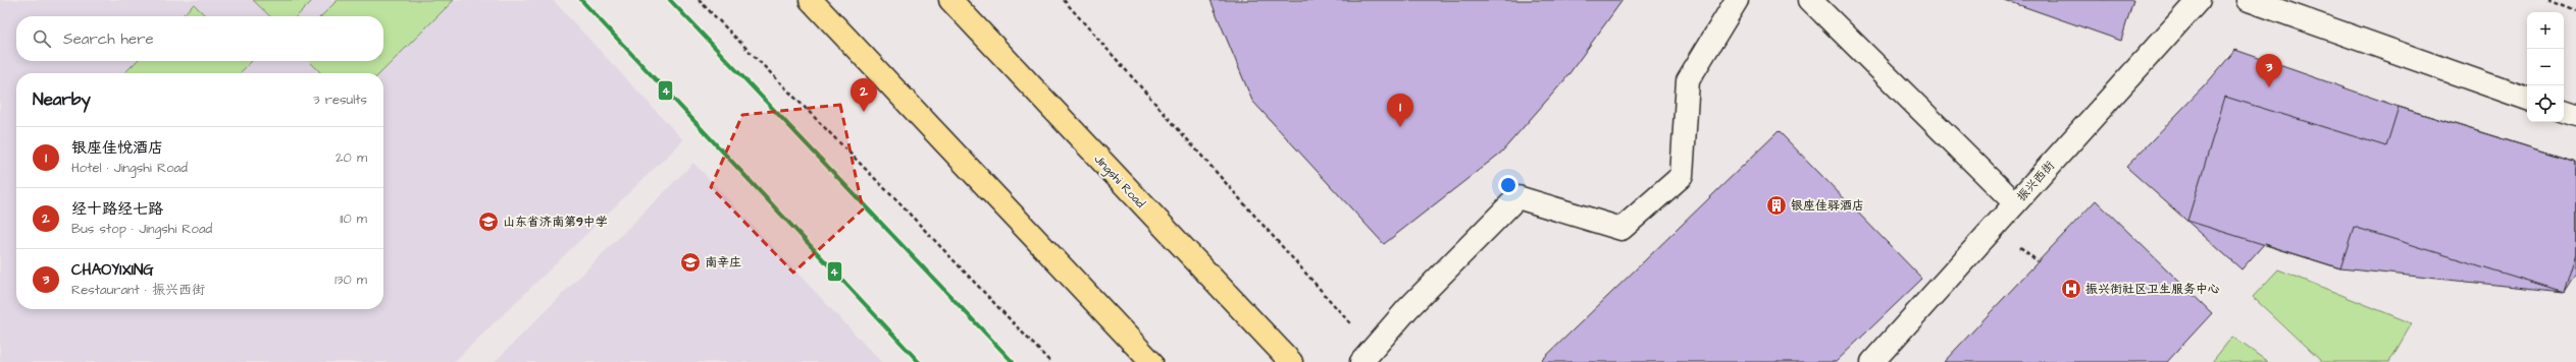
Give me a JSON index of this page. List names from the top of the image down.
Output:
{
  "streets": {
    "highway": ["Jingshi Road"],
    "street": ["振兴西街"]
  },
  "places": {
    "building": ["银座佳驿酒店"],
    "school or university": ["山东省济南第9中学", "南辛庄"],
    "hospital": ["振兴街社区卫生服务中心"]
  },
  "lines": ["transit line 4"],
  "page": {
    "map_buttons": ["+", "−"],
    "search": "Search here",
    "pins": ["3", "2", "1"],
    "heading": ["Nearby", "3 results"],
    "list": [
      {
        "mark": "1",
        "name": "银座佳悦酒店",
        "note": "Hotel · Jingshi Road",
        "value": "20 m"
      },
      {
        "mark": "2",
        "name": "经十路经七路",
        "note": "Bus stop · Jingshi Road",
        "value": "110 m"
      },
      {
        "mark": "3",
        "name": "CHAOYIXING",
        "note": "Restaurant · 振兴西街",
        "value": "130 m"
      }
    ]
  }
}
